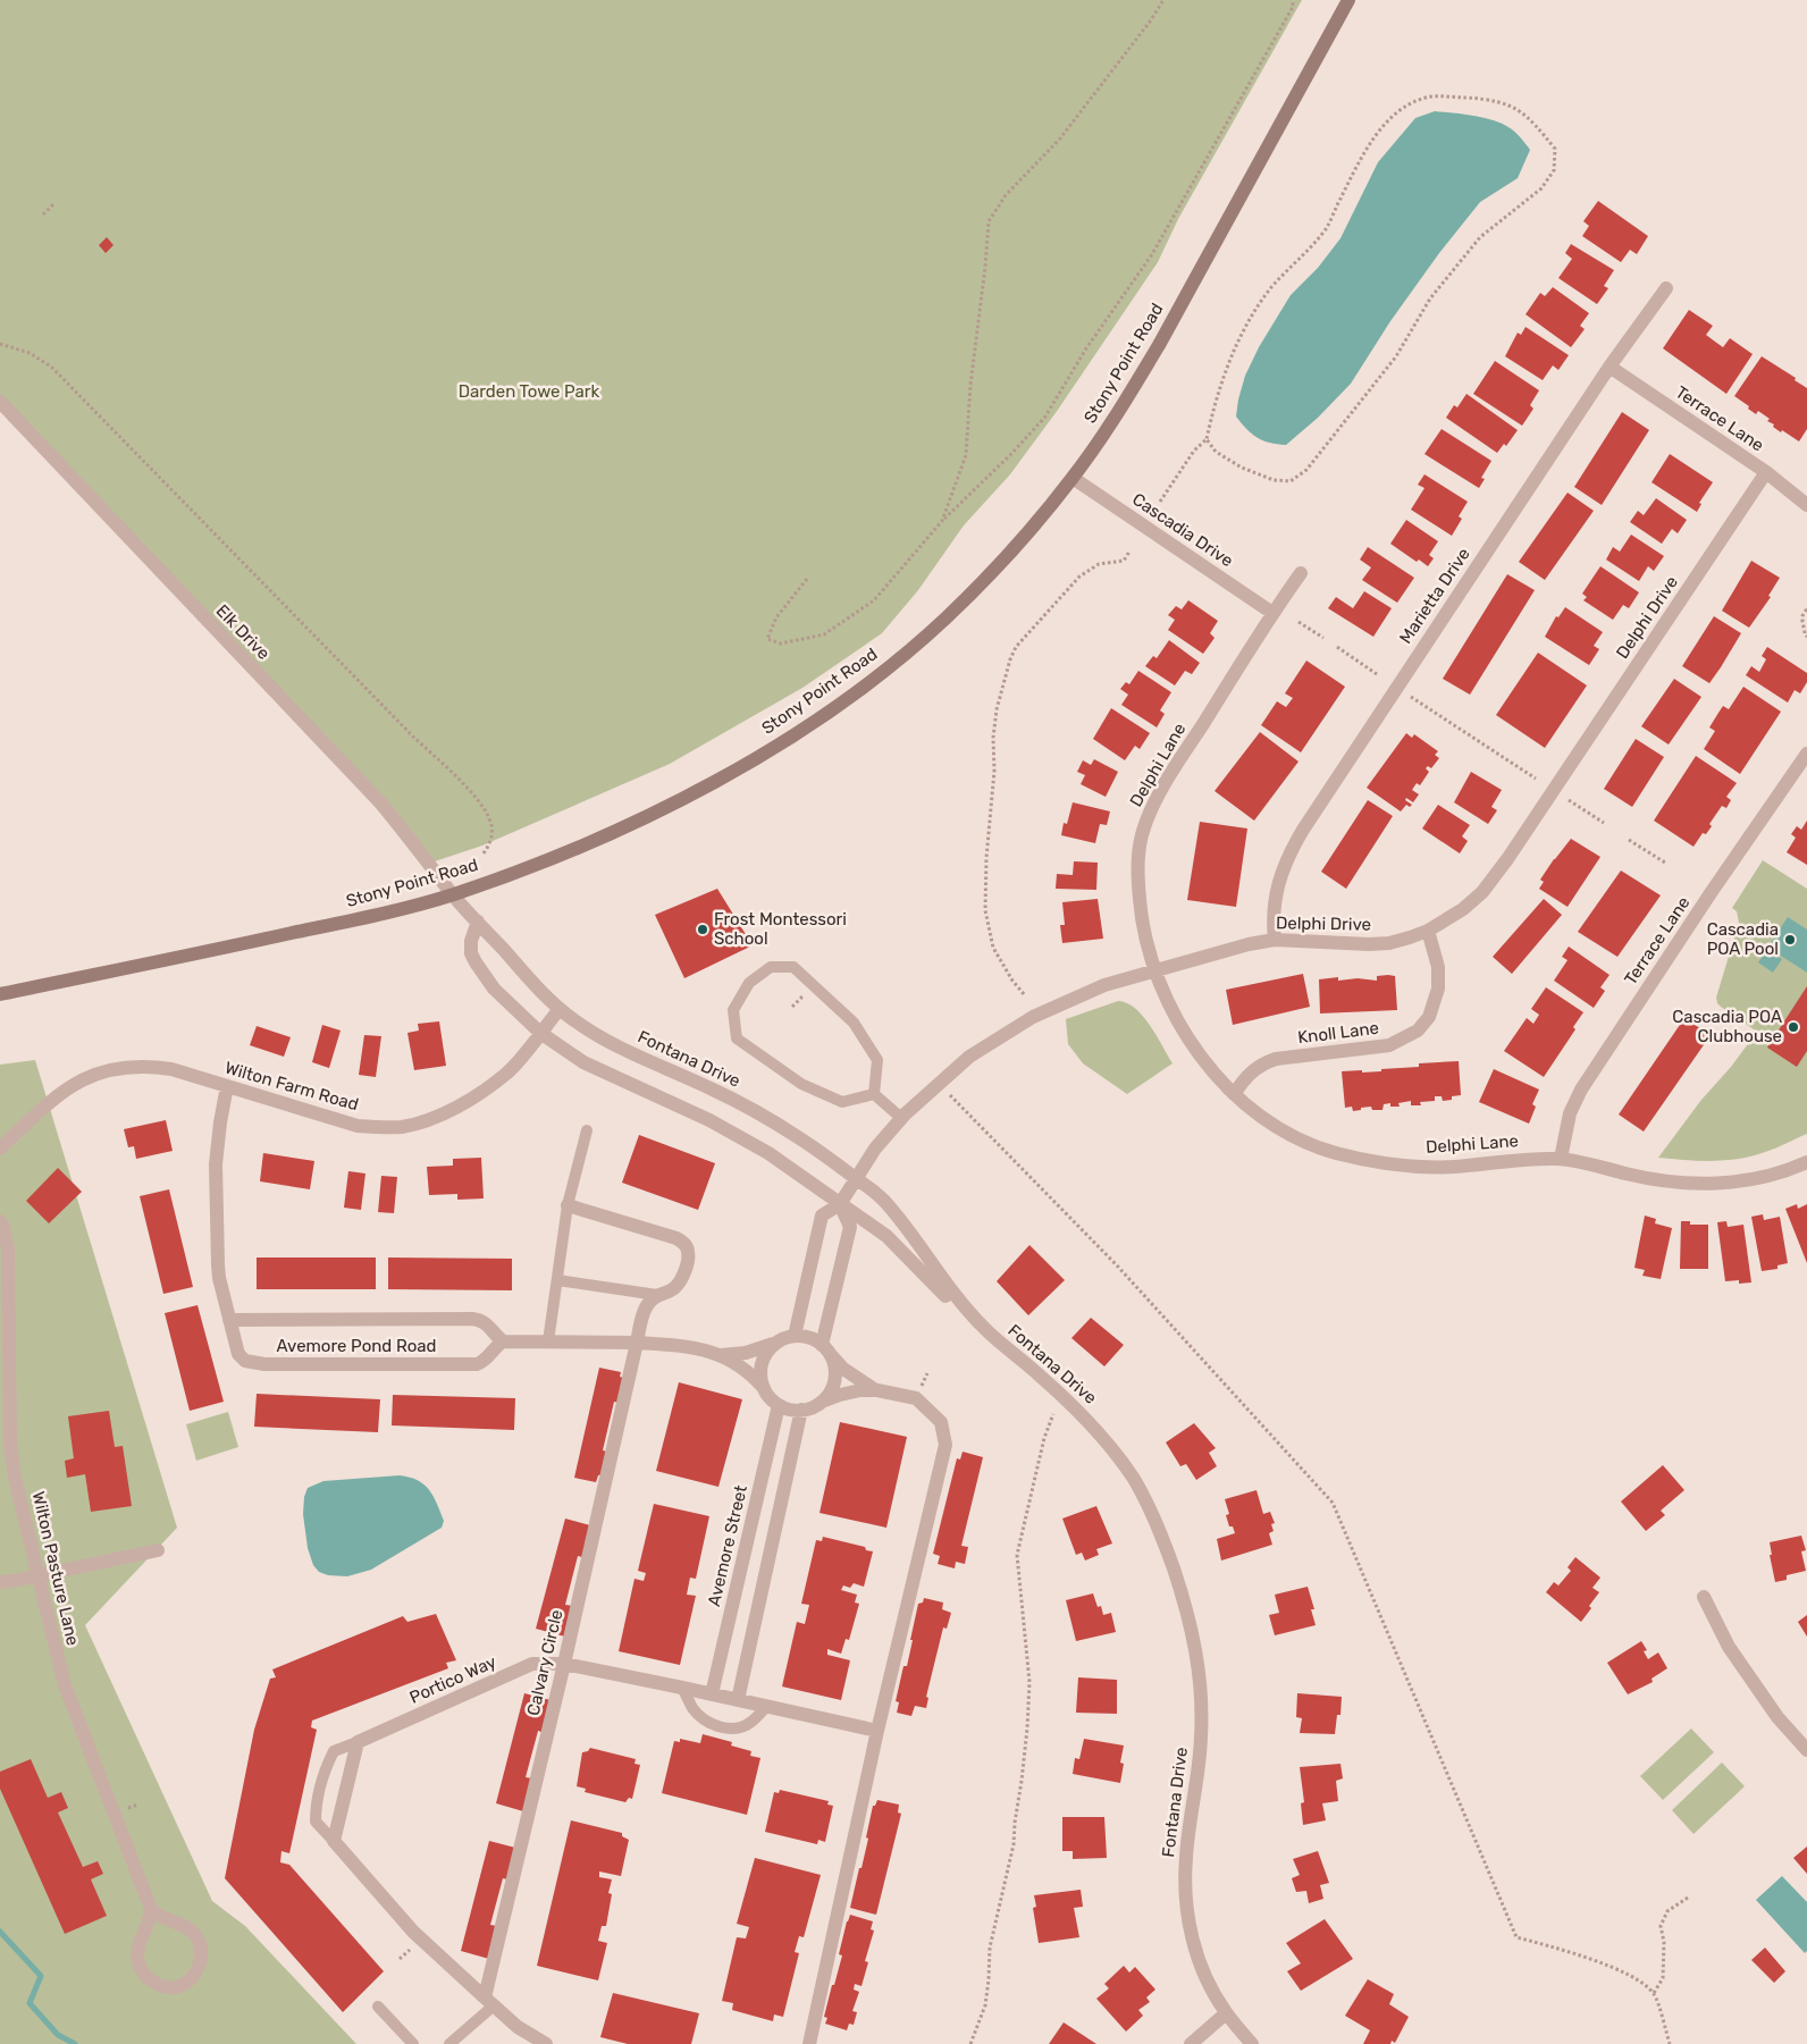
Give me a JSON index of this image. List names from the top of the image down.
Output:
{
  "streets": {
    "main road": ["Stony Point Road"],
    "street": [
      "Terrace Lane",
      "Cascadia Drive",
      "Marietta Drive",
      "Delphi Drive",
      "Elk Drive",
      "Delphi Lane",
      "Knoll Lane",
      "Fontana Drive",
      "Wilton Farm Road",
      "Avemore Pond Road",
      "Avemore Street",
      "Wilton Pasture Lane",
      "Calvary Circle",
      "Portico Way"
    ]
  },
  "crossings": [
    ["Stony Point Road", "Cascadia Drive"],
    ["Stony Point Road", "Elk Drive"],
    ["Terrace Lane", "Marietta Drive"],
    ["Terrace Lane", "Delphi Drive"],
    ["Terrace Lane", "Delphi Lane"],
    ["Cascadia Drive", "Delphi Lane"],
    ["Marietta Drive", "Delphi Drive"],
    ["Delphi Drive", "Delphi Lane"],
    ["Delphi Drive", "Knoll Lane"],
    ["Delphi Drive", "Fontana Drive"],
    ["Elk Drive", "Fontana Drive"],
    ["Delphi Lane", "Knoll Lane"],
    ["Fontana Drive", "Wilton Farm Road"],
    ["Wilton Farm Road", "Avemore Pond Road"],
    ["Avemore Street", "Portico Way"],
    ["Calvary Circle", "Portico Way"]
  ],
  "parks": ["Darden Towe Park"],
  "places": ["Frost Montessori School", "Cascadia POA Pool", "Cascadia POA Clubhouse"]
}
